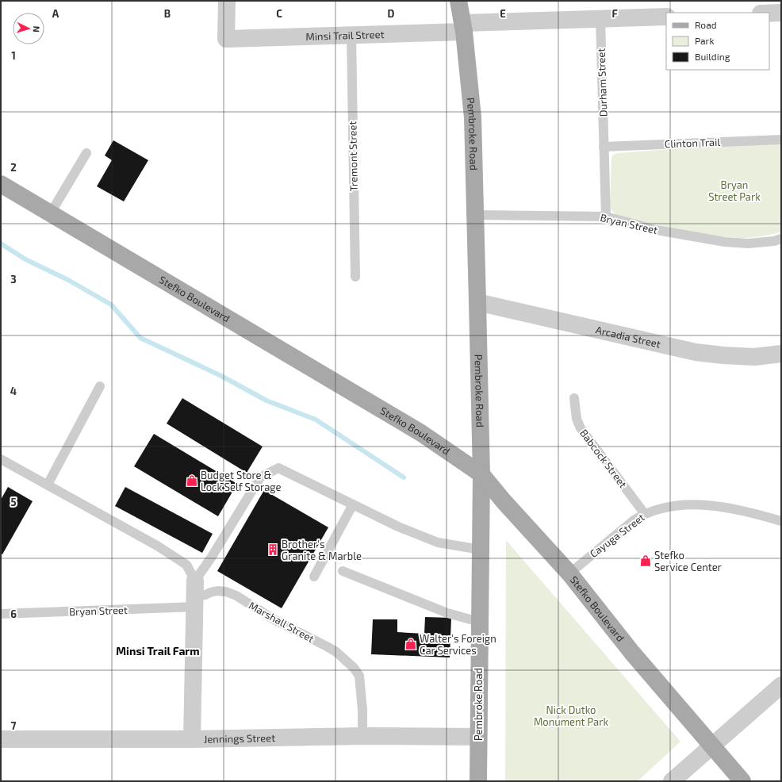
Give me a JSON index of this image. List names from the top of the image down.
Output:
{
  "streets": {
    "main road": ["Pembroke Road", "Stefko Boulevard"],
    "street": ["Minsi Trail Street", "Arcadia Street", "Jennings Street"],
    "lane": [
      "Durham Street",
      "Clinton Trail",
      "Tremont Street",
      "Bryan Street",
      "Babcock Street",
      "Cayuga Street",
      "Marshall Street"
    ]
  },
  "crossings": [
    ["Minsi Trail Street", "Durham Street"],
    ["Minsi Trail Street", "Pembroke Road"],
    ["Minsi Trail Street", "Tremont Street"],
    ["Durham Street", "Clinton Trail"],
    ["Durham Street", "Bryan Street"],
    ["Pembroke Road", "Bryan Street"],
    ["Pembroke Road", "Stefko Boulevard"],
    ["Pembroke Road", "Arcadia Street"],
    ["Pembroke Road", "Jennings Street"],
    ["Bryan Street", "Marshall Street"],
    ["Stefko Boulevard", "Cayuga Street"],
    ["Babcock Street", "Cayuga Street"],
    ["Marshall Street", "Jennings Street"]
  ],
  "districts": ["Minsi Trail Farm"],
  "parks": ["Bryan Street Park", "Nick Dutko Monument Park"],
  "places": {
    "shop": ["Budget Store & Lock Self Storage", "Stefko Service Center", "Walter's Foreign Car Services"],
    "building": ["Brother's Granite & Marble"]
  },
  "legend": ["Road", "Park", "Building"],
  "north": "right",
  "grid": {
    "columns": [
      "A",
      "B",
      "C",
      "D",
      "E",
      "F"
    ],
    "rows": [
      "1",
      "2",
      "3",
      "4",
      "5",
      "6",
      "7"
    ]
  }
}
